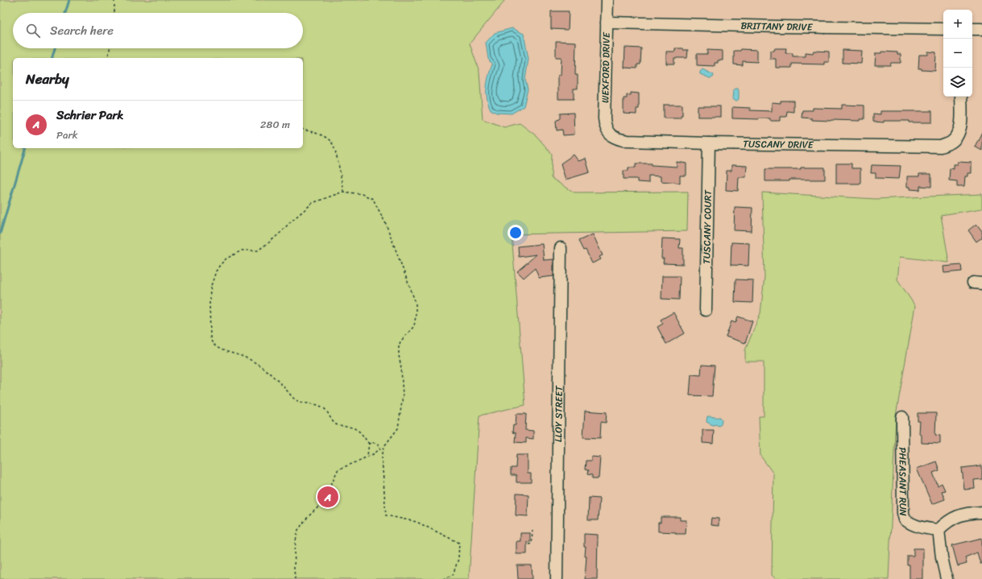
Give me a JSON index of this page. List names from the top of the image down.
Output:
{
  "streets": {
    "street": [
      "BRITTANY DRIVE",
      "WEXFORD DRIVE",
      "TUSCANY DRIVE",
      "TUSCANY COURT",
      "LLOY STREET",
      "PHEASANT RUN"
    ]
  },
  "crossings": [
    ["BRITTANY DRIVE", "WEXFORD DRIVE"],
    ["WEXFORD DRIVE", "TUSCANY DRIVE"],
    ["TUSCANY DRIVE", "TUSCANY COURT"]
  ],
  "page": {
    "map_buttons": ["+", "−"],
    "search": "Search here",
    "heading": "Nearby",
    "list": [
      {
        "mark": "A",
        "name": "Schrier Park",
        "note": "Park",
        "value": "280 m"
      }
    ],
    "pins": "A"
  }
}
